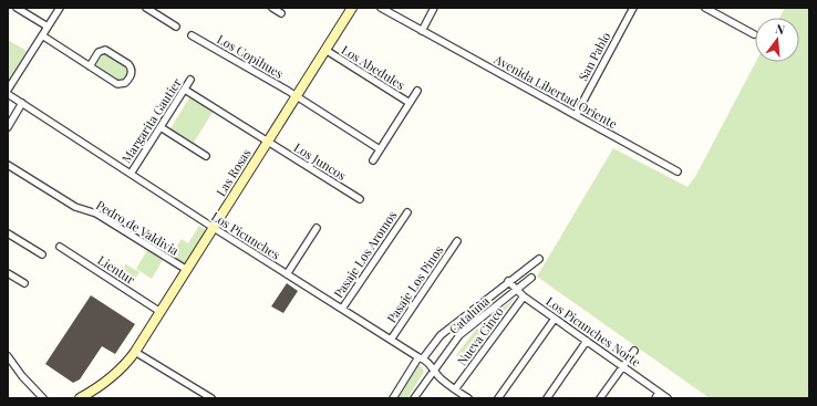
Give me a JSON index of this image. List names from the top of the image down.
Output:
{
  "streets": {
    "main road": ["Las Rosas"],
    "street": [
      "Los Copihues",
      "San Pablo",
      "Los Abedules",
      "Avenida Libertad Oriente",
      "Margarita Gautier",
      "Los Juncos",
      "Pedro de Valdivia",
      "Los Picunches",
      "Pasaje Los Aromos",
      "Lientur",
      "Pasaje Los Pinos",
      "Cataluña",
      "Los Picunches Norte",
      "Nueva Cinco"
    ]
  },
  "crossings": [
    ["Los Copihues", "Las Rosas"],
    ["San Pablo", "Avenida Libertad Oriente"],
    ["Los Abedules", "Las Rosas"],
    ["Margarita Gautier", "Los Juncos"],
    ["Margarita Gautier", "Los Picunches"],
    ["Los Juncos", "Las Rosas"],
    ["Las Rosas", "Pedro de Valdivia"],
    ["Las Rosas", "Los Picunches"],
    ["Las Rosas", "Lientur"],
    ["Los Picunches", "Pasaje Los Aromos"],
    ["Los Picunches", "Pasaje Los Pinos"],
    ["Los Picunches", "Cataluña"],
    ["Los Picunches", "Nueva Cinco"],
    ["Cataluña", "Los Picunches Norte"],
    ["Los Picunches Norte", "Nueva Cinco"]
  ],
  "north": "top"
}
